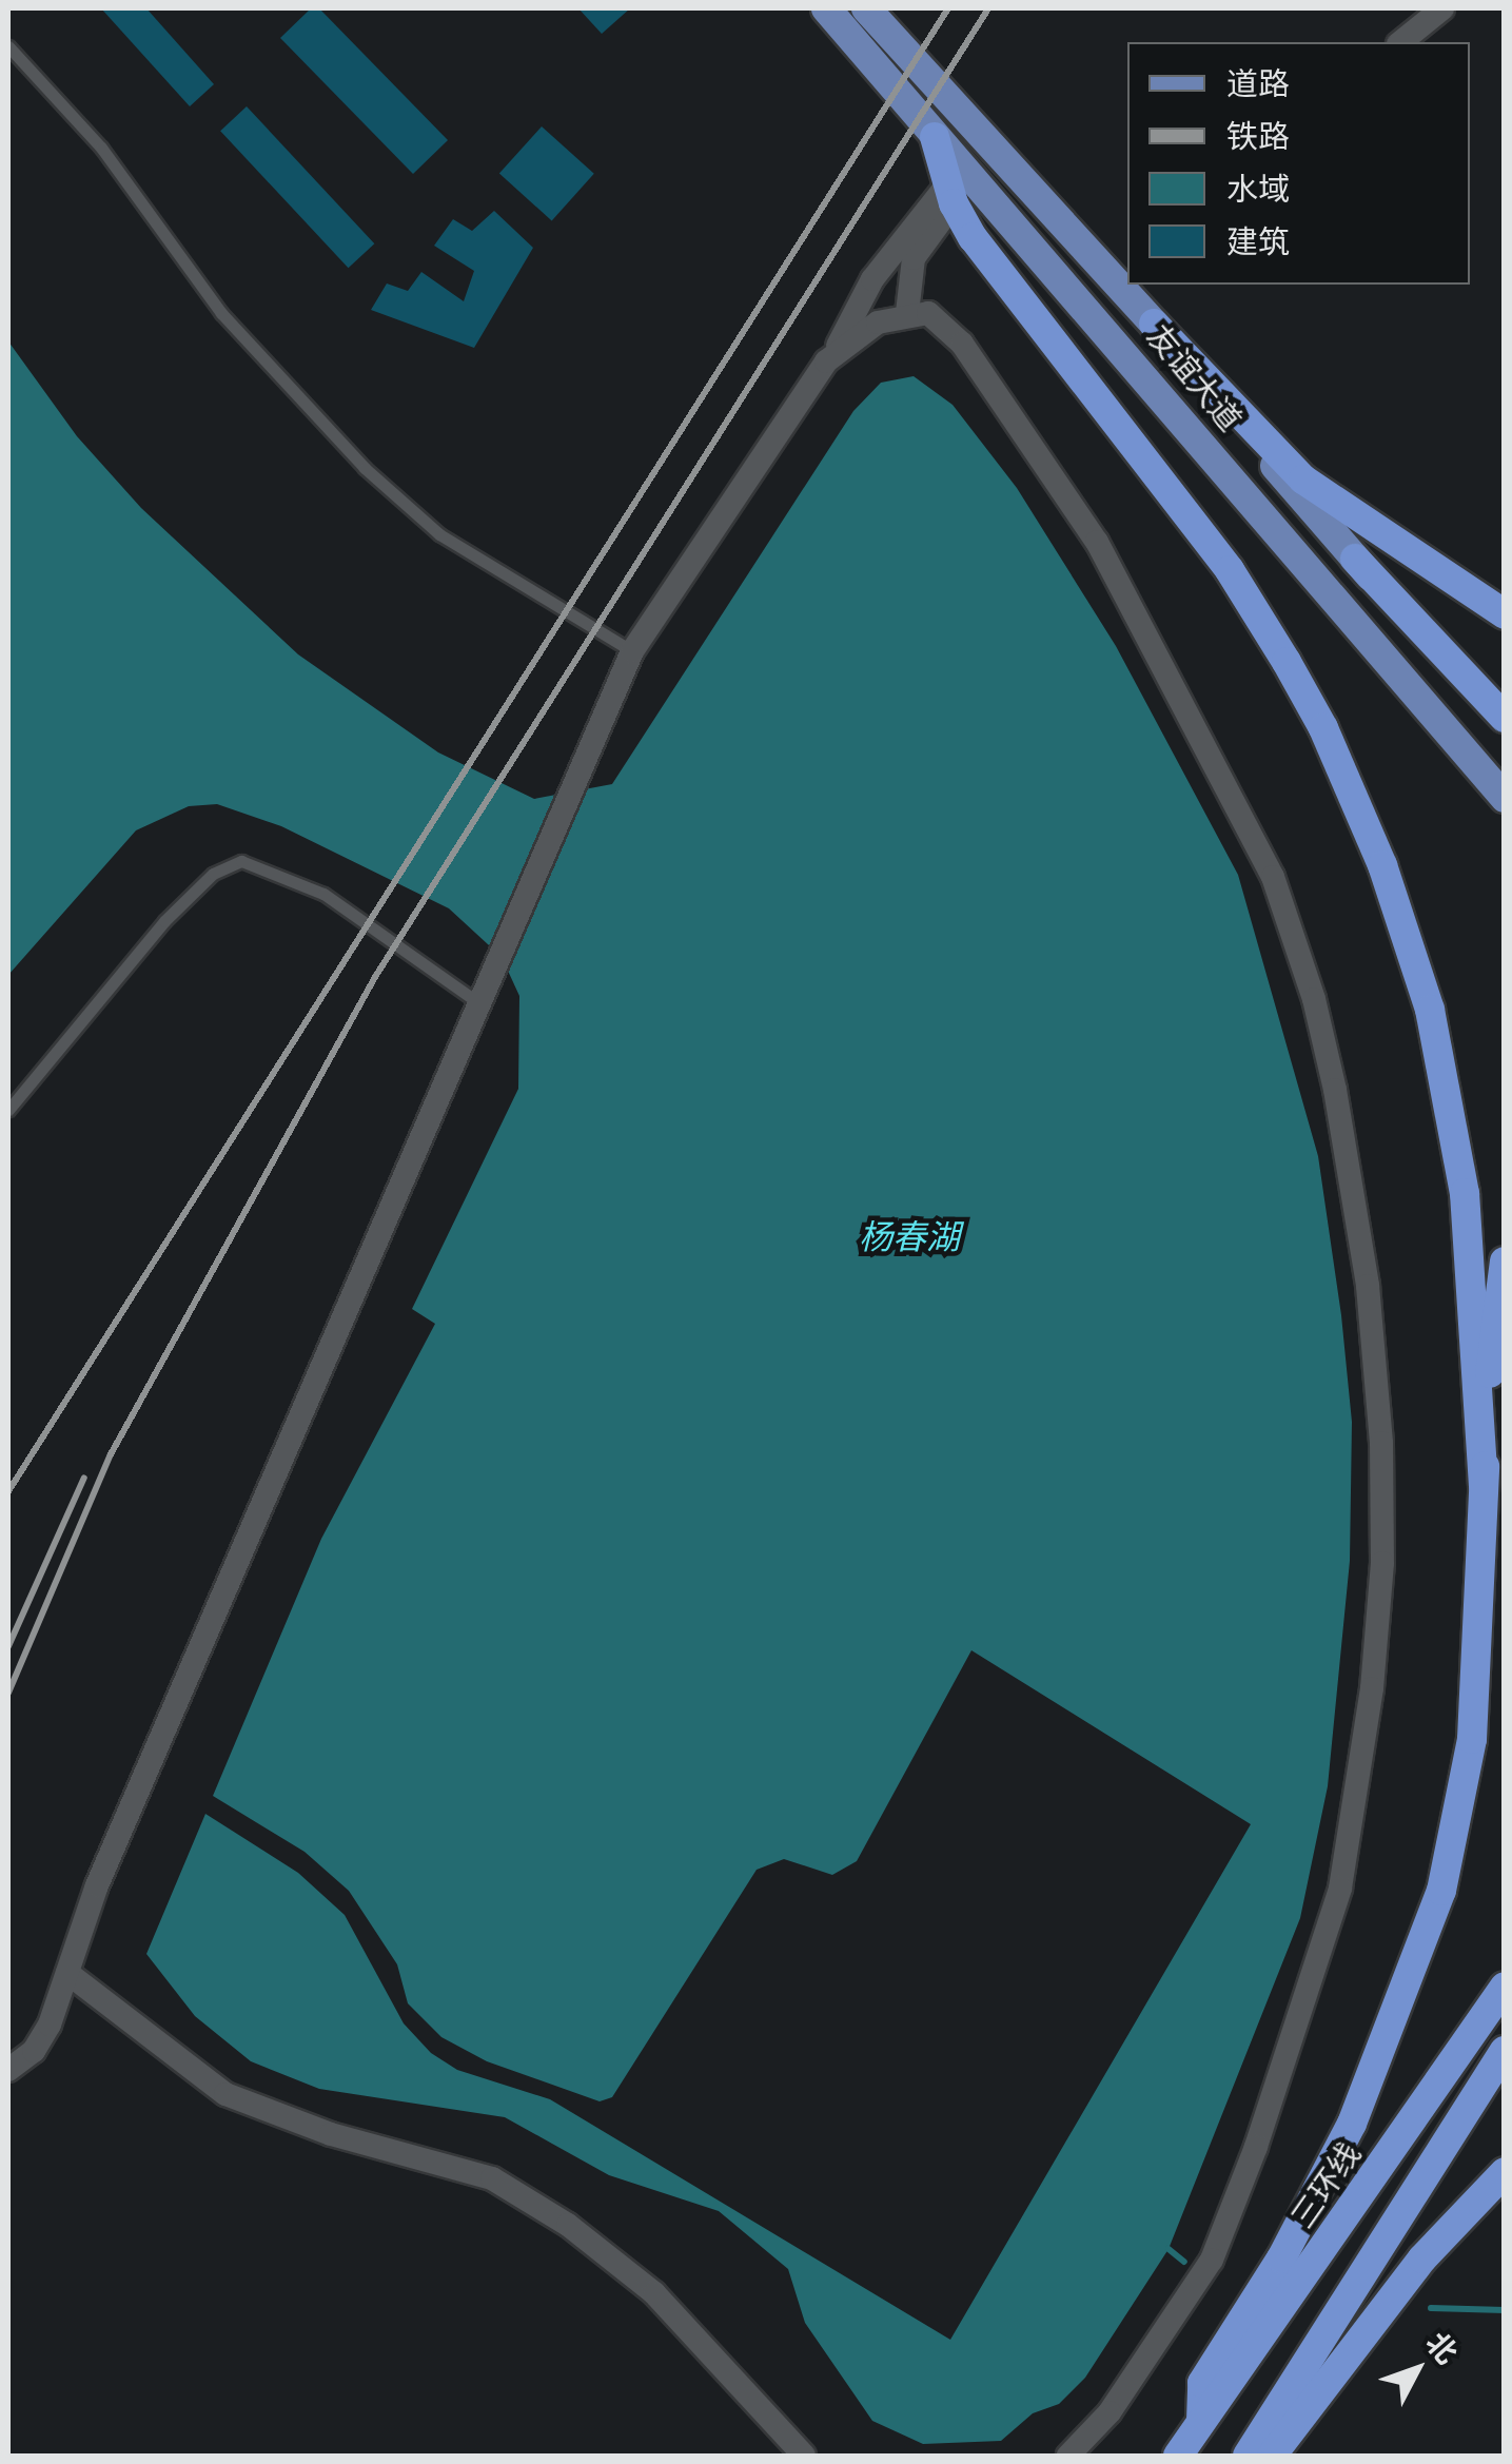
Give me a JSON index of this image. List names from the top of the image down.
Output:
{
  "streets": {
    "highway": ["三环线"],
    "main road": ["友谊大道"]
  },
  "water": ["杨春湖"],
  "legend": [
    "道路",
    "铁路",
    "水域",
    "建筑"
  ],
  "north": "top right"
}
